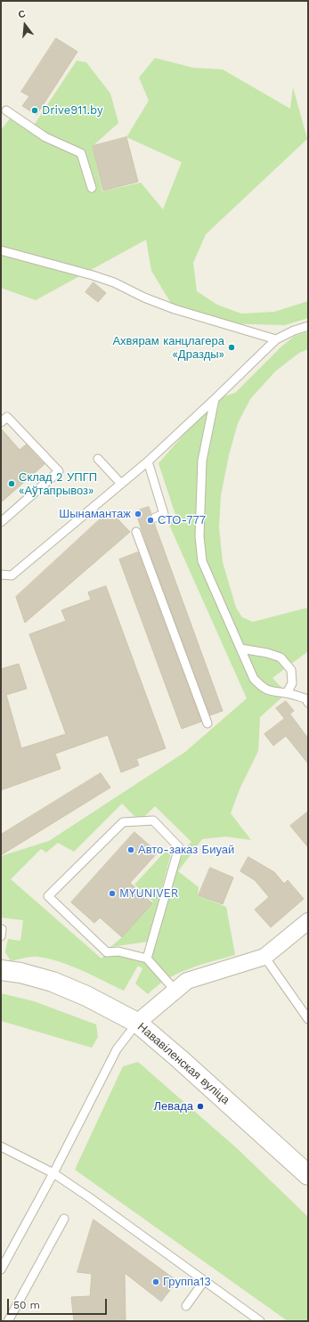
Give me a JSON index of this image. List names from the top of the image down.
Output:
{
  "streets": {
    "street": ["Нававіленская вуліца"]
  },
  "places": [
    "Drive911.by",
    "Ахвярам канцлагера «Дразды»",
    "Склад 2 УПГП «Аўтапрывоз»",
    "Шынамантаж",
    "СТО-777",
    "Авто-заказ Биуай",
    "MYUNIVER",
    "Левада",
    "Группа13"
  ],
  "scale_bar": "50 m",
  "north": "top"
}
